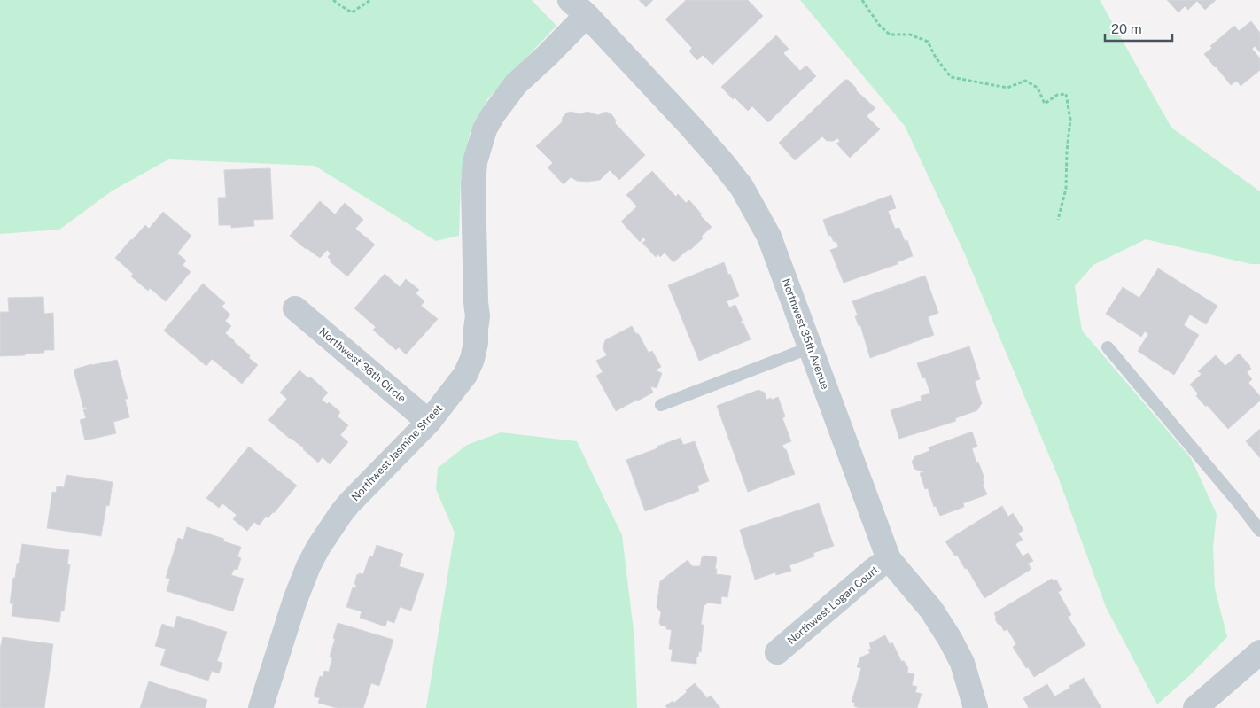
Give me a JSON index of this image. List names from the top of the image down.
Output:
{
  "streets": {
    "street": [
      "Northwest 35th Avenue",
      "Northwest 36th Circle",
      "Northwest Jasmine Street",
      "Northwest Logan Court"
    ]
  },
  "crossings": [
    ["Northwest 35th Avenue", "Northwest Jasmine Street"],
    ["Northwest 35th Avenue", "Northwest Logan Court"],
    ["Northwest 36th Circle", "Northwest Jasmine Street"]
  ],
  "scale_bar": "20 m"
}
